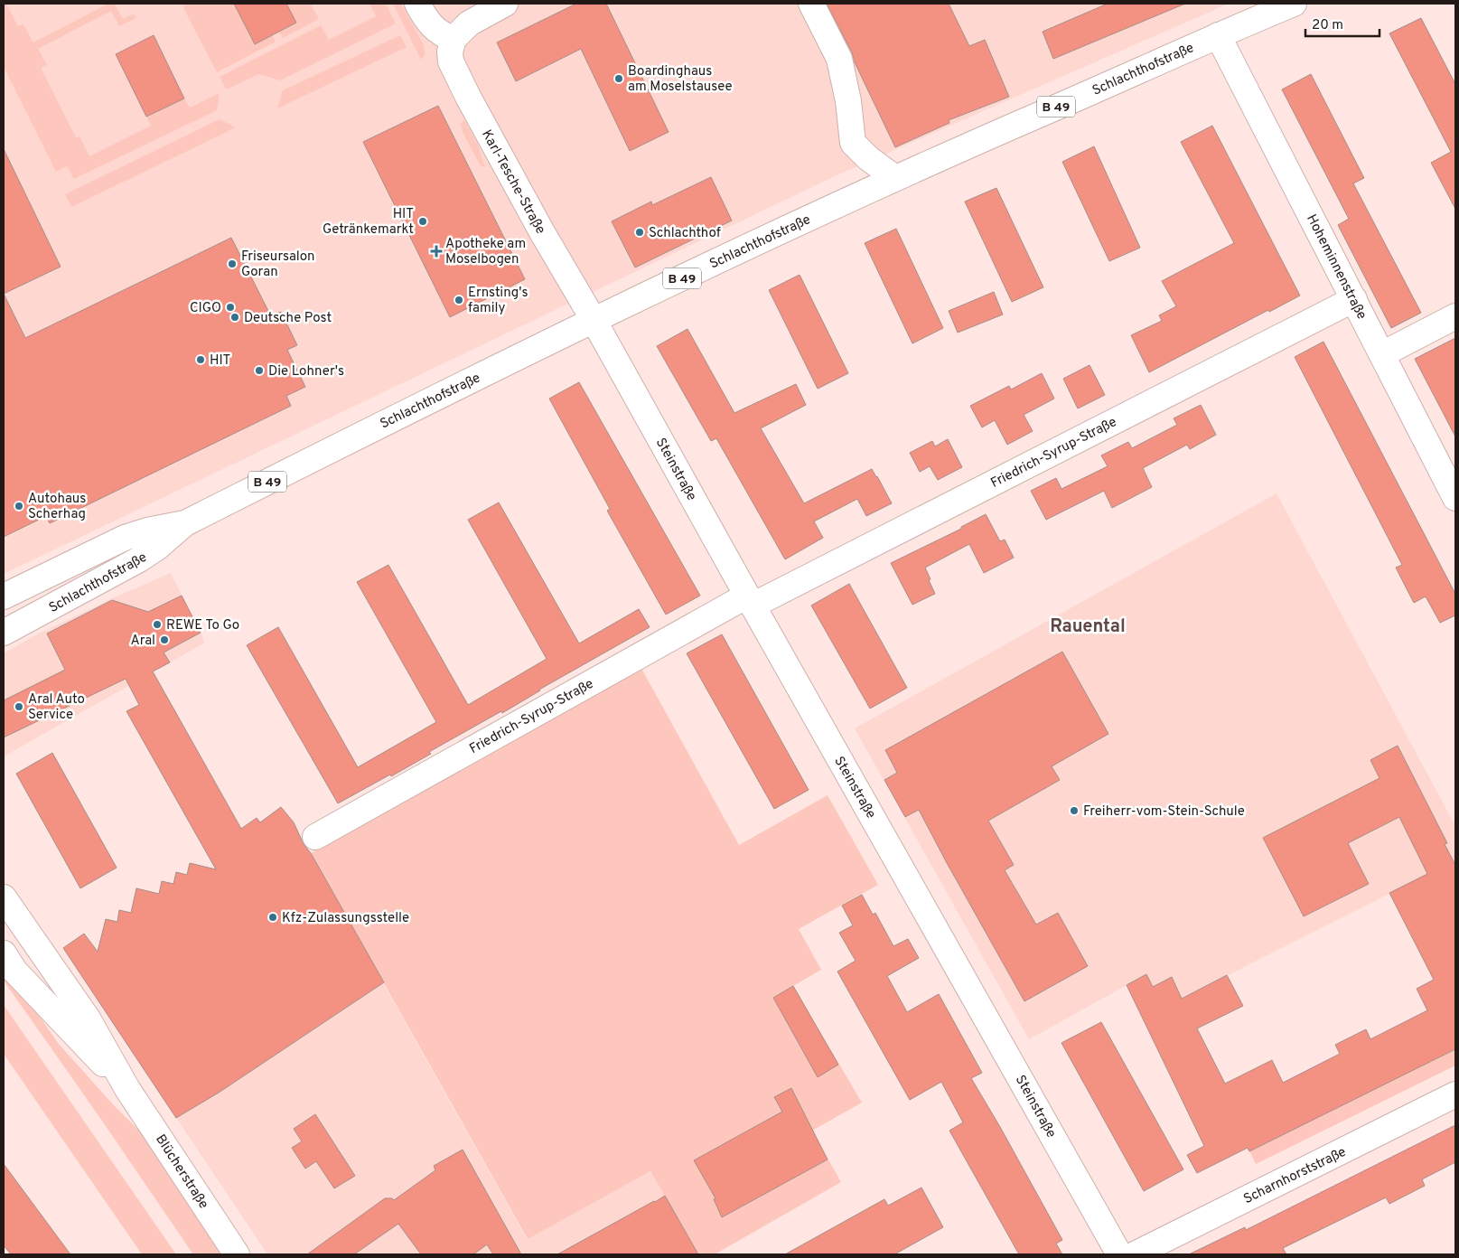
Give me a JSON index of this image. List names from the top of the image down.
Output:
{
  "streets": {
    "street": [
      "Schlachthofstraße",
      "B 49",
      "Karl-Tesche-Straße",
      "Hoheminnenstraße",
      "Friedrich-Syrup-Straße",
      "Steinstraße",
      "Blücherstraße",
      "Scharnhorststraße"
    ]
  },
  "crossings": [
    ["Schlachthofstraße", "Karl-Tesche-Straße"],
    ["Schlachthofstraße", "Hoheminnenstraße"],
    ["Schlachthofstraße", "Steinstraße"],
    ["Karl-Tesche-Straße", "Steinstraße"],
    ["Hoheminnenstraße", "Friedrich-Syrup-Straße"],
    ["Friedrich-Syrup-Straße", "Steinstraße"]
  ],
  "districts": ["Rauental"],
  "places": {
    "other": [
      "Boardinghaus am Moselstausee",
      "HIT Getränkemarkt",
      "Schlachthof",
      "Friseursalon Goran",
      "Ernsting's family",
      "CIGO",
      "Deutsche Post",
      "HIT",
      "Die Lohner's",
      "Autohaus Scherhag",
      "REWE To Go",
      "Aral",
      "Aral Auto Service",
      "Freiherr-vom-Stein-Schule",
      "Kfz-Zulassungsstelle"
    ],
    "health": ["Apotheke am Moselbogen"]
  },
  "scale_bar": "20 m"
}
